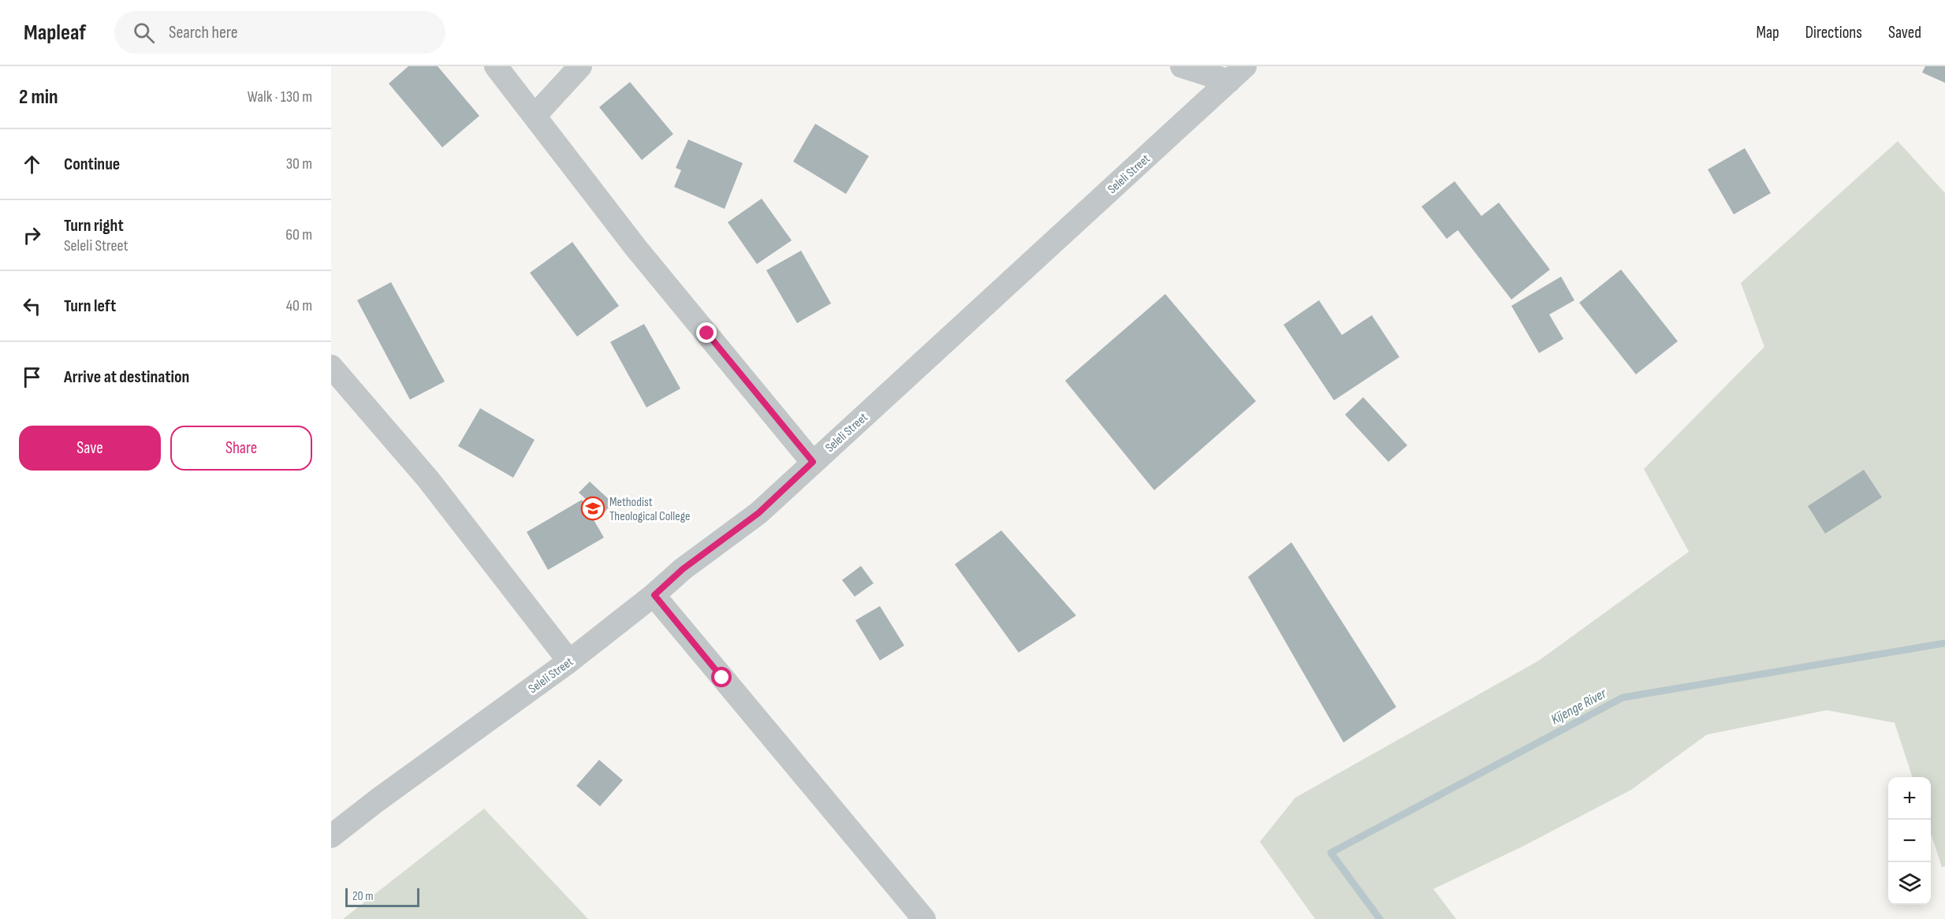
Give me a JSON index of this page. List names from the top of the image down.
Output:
{
  "streets": {
    "street": ["Seleli Street"]
  },
  "water": ["Kijenge River"],
  "places": {
    "school or university": ["Methodist Theological College"]
  },
  "scale_bar": "20 m",
  "page": {
    "header": "Mapleaf",
    "search": "Search here",
    "nav": ["Map", "Directions", "Saved"],
    "heading": ["2 min", "Walk · 130 m"],
    "list": [
      ["Continue", "30 m"],
      ["Turn right", "Seleli Street", "60 m"],
      ["Turn left", "40 m"],
      "Arrive at destination"
    ],
    "buttons": ["Save", "Share"],
    "map_buttons": ["+", "−"],
    "scale": "20 m"
  }
}
